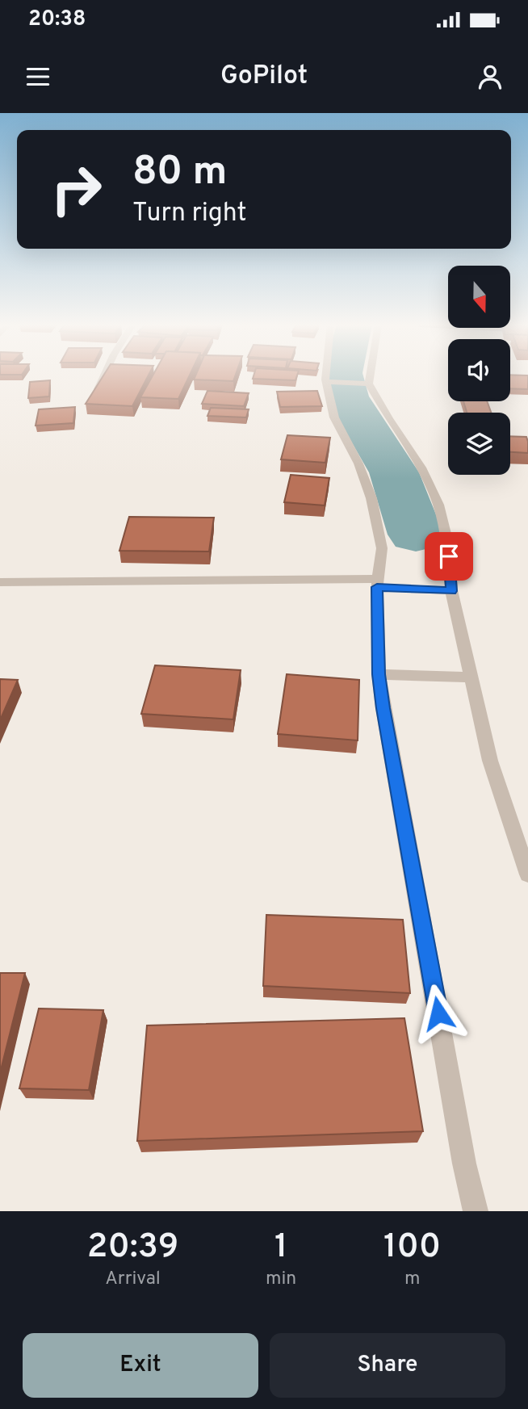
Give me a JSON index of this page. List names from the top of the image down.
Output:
{
  "north": "bottom",
  "page": {
    "status": "20:38",
    "header": "GoPilot",
    "turn": ["80 m", "Turn right"],
    "eta": [
      "20:39",
      "Arrival",
      "1",
      "min",
      "100",
      "m"
    ],
    "buttons": ["Exit", "Share"]
  }
}
